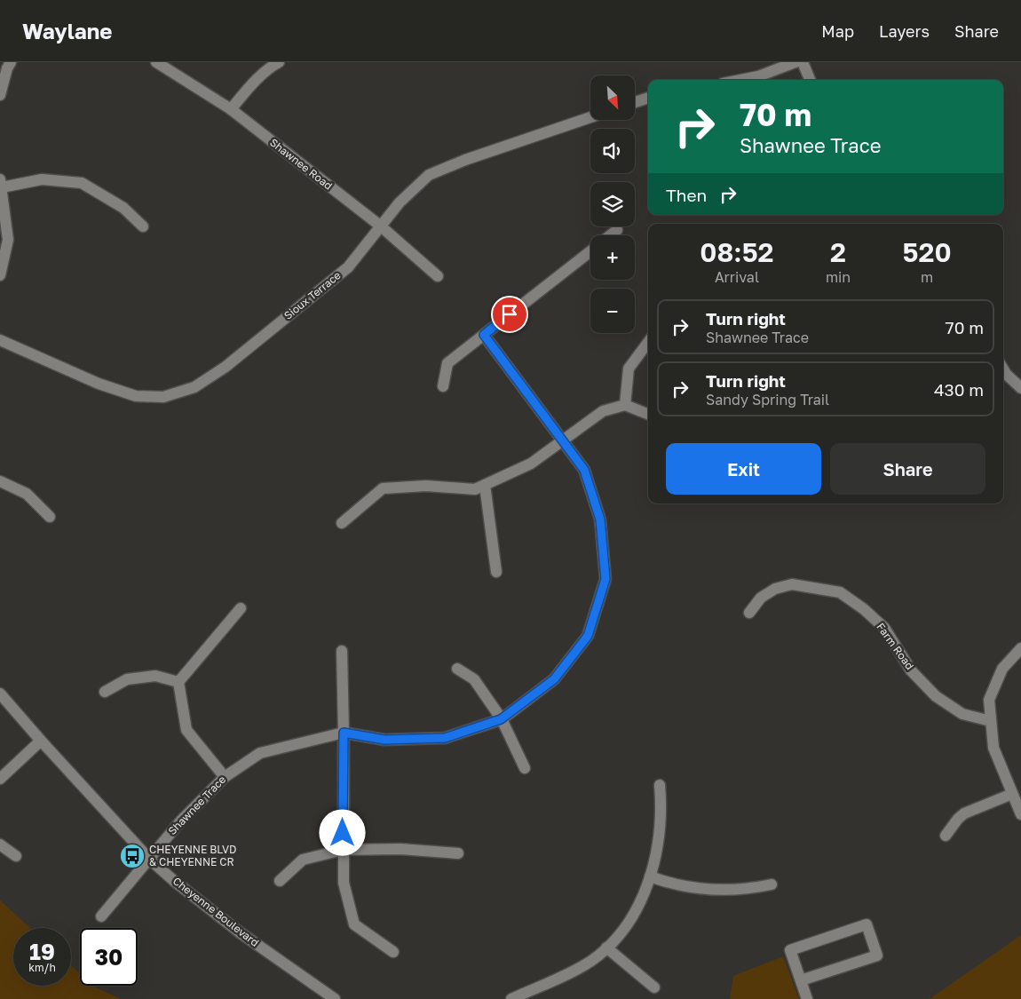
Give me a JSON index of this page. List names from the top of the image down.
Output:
{
  "streets": {
    "street": [
      "Shawnee Road",
      "Sioux Terrace",
      "Farm Road",
      "Shawnee Trace",
      "Cheyenne Boulevard"
    ]
  },
  "crossings": [
    ["Shawnee Road", "Sioux Terrace"],
    ["Shawnee Trace", "Cheyenne Boulevard"]
  ],
  "places": {
    "bus stop": ["CHEYENNE BLVD & CHEYENNE CR"]
  },
  "north": "bottom right",
  "page": {
    "header": "Waylane",
    "nav": ["Map", "Layers", "Share"],
    "map_buttons": ["+", "−"],
    "turn": ["70 m", "Shawnee Trace"],
    "then": "Then",
    "eta": [
      "08:52",
      "Arrival",
      "2",
      "min",
      "520",
      "m"
    ],
    "list": [
      {
        "name": "Turn right",
        "note": "Shawnee Trace",
        "value": "70 m"
      },
      {
        "name": "Turn right",
        "note": "Sandy Spring Trail",
        "value": "430 m"
      }
    ],
    "buttons": ["Exit", "Share"],
    "speed": "19 km/h",
    "limit": "30"
  }
}
